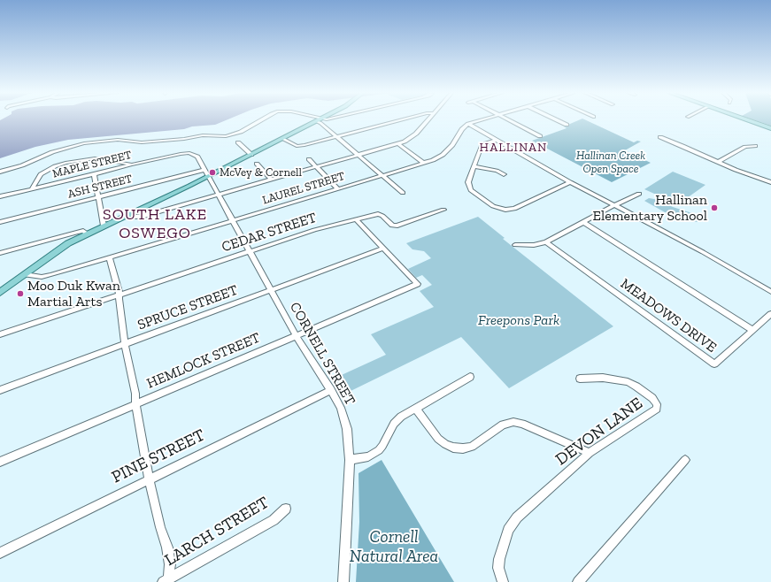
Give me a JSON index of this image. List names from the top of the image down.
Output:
{
  "streets": {
    "street": [
      "MAPLE STREET",
      "ASH STREET",
      "LAUREL STREET",
      "CEDAR STREET",
      "SPRUCE STREET",
      "MEADOWS DRIVE",
      "CORNELL STREET",
      "HEMLOCK STREET",
      "DEVON LANE",
      "PINE STREET",
      "LARCH STREET"
    ]
  },
  "crossings": [
    ["MAPLE STREET", "CORNELL STREET"],
    ["ASH STREET", "CORNELL STREET"],
    ["LAUREL STREET", "CORNELL STREET"],
    ["CEDAR STREET", "CORNELL STREET"],
    ["SPRUCE STREET", "CORNELL STREET"],
    ["SPRUCE STREET", "HEMLOCK STREET"],
    ["CORNELL STREET", "HEMLOCK STREET"],
    ["CORNELL STREET", "PINE STREET"]
  ],
  "districts": ["HALLINAN", "SOUTH LAKE OSWEGO"],
  "parks": ["Hallinan Creek Open Space", "Freepons Park", "Cornell Natural Area"],
  "places": ["McVey & Cornell", "Hallinan Elementary School", "Moo Duk Kwan Martial Arts"]
}
